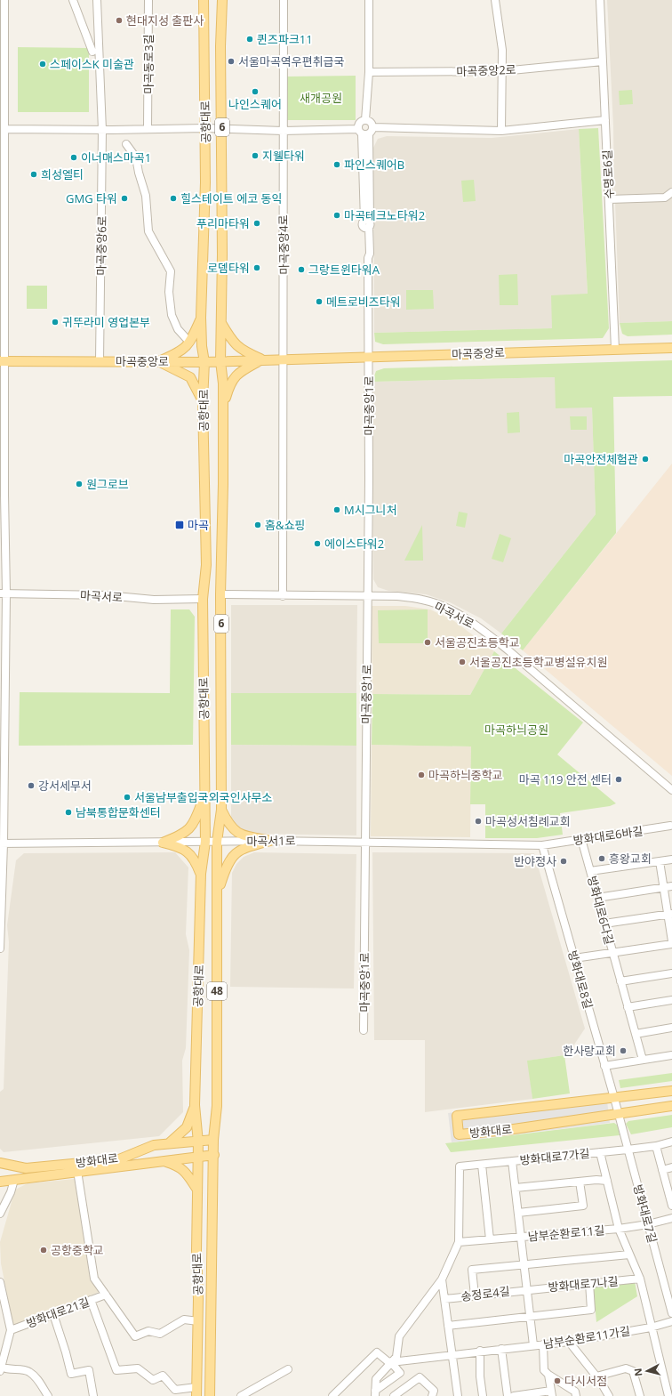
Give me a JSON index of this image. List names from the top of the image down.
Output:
{
  "streets": {
    "main road": [
      "공항대로",
      "6",
      "마곡중앙로",
      "48",
      "방화대로"
    ],
    "street": [
      "마곡동로3길",
      "마곡중앙2로",
      "수명로6길",
      "마곡중앙4로",
      "마곡중앙6로",
      "마곡중앙1로",
      "마곡서로",
      "방화대로6바길",
      "마곡서1로",
      "방화대로6다길",
      "방화대로8길",
      "방화대로7가길",
      "방화대로7길",
      "남부순환로11길",
      "방화대로7나길",
      "송정로4길",
      "방화대로21길",
      "남부순환로11가길"
    ]
  },
  "crossings": [
    ["마곡중앙2로", "수명로6길"],
    ["공항대로", "마곡중앙로"],
    ["공항대로", "마곡서로"],
    ["공항대로", "마곡서1로"],
    ["공항대로", "방화대로"],
    ["수명로6길", "마곡중앙로"],
    ["마곡중앙4로", "마곡중앙로"],
    ["마곡중앙6로", "마곡중앙로"],
    ["마곡중앙로", "마곡중앙1로"],
    ["마곡중앙1로", "마곡서로"],
    ["마곡중앙1로", "마곡서1로"],
    ["방화대로6바길", "마곡서1로"],
    ["방화대로6바길", "방화대로6다길"],
    ["방화대로6바길", "방화대로8길"],
    ["마곡서1로", "방화대로8길"],
    ["방화대로8길", "방화대로"],
    ["방화대로8길", "방화대로7길"],
    ["방화대로", "방화대로7길"],
    ["방화대로7가길", "방화대로7길"],
    ["방화대로7가길", "남부순환로11길"],
    ["방화대로7가길", "송정로4길"],
    ["방화대로7가길", "남부순환로11가길"],
    ["방화대로7길", "남부순환로11길"],
    ["방화대로7나길", "송정로4길"],
    ["송정로4길", "남부순환로11가길"]
  ],
  "parks": ["새개공원", "마곡하늬공원"],
  "places": {
    "other": [
      "현대지성 출판사",
      "퀸즈파크11",
      "서울마곡역우편취급국",
      "스페이스K 미술관",
      "나인스퀘어",
      "지웰타워",
      "이너매스마곡1",
      "파인스퀘어B",
      "희성엘티",
      "GMG 타워",
      "힐스테이트 에코 동익",
      "마곡테크노타워2",
      "푸리마타워",
      "로뎀타워",
      "그랑트윈타워A",
      "메트로비즈타워",
      "귀뚜라미 영업본부",
      "마곡안전체험관",
      "원그로브",
      "M시그니처",
      "홈&쇼핑",
      "에이스타워2",
      "서울공진초등학교",
      "서울공진초등학교병설유치원",
      "마곡하늬중학교",
      "마곡 119 안전 센터",
      "강서세무서",
      "서울남부출입국외국인사무소",
      "남북통합문화센터",
      "마곡성서침례교회",
      "흥왕교회",
      "반야정사",
      "한사랑교회",
      "공항중학교",
      "다시서점"
    ],
    "transit": ["마곡"]
  },
  "north": "left"
}
